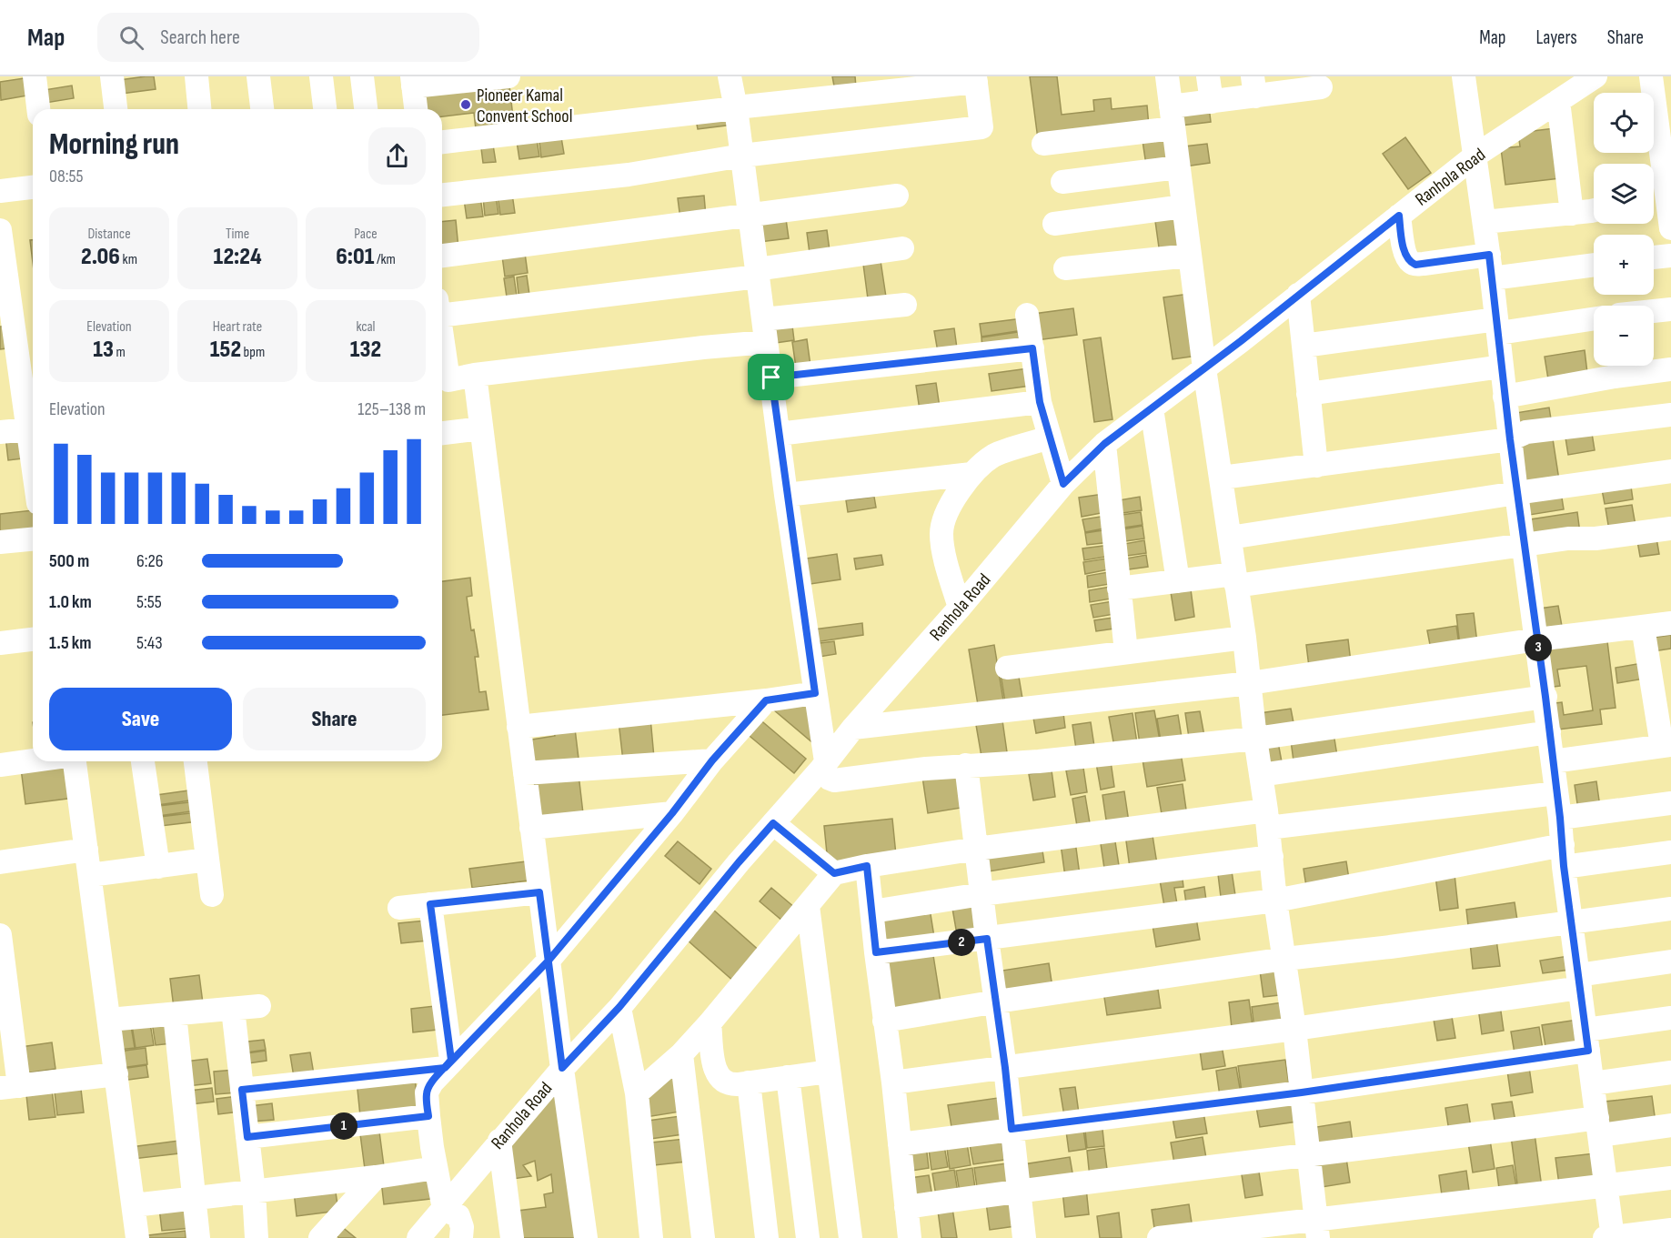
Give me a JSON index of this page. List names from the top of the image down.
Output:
{
  "streets": {
    "street": ["Ranhola Road"]
  },
  "places": ["Pioneer Kamal Convent School"],
  "page": {
    "header": "Map",
    "search": "Search here",
    "nav": ["Map", "Layers", "Share"],
    "map_buttons": ["+", "−"],
    "heading": ["Morning run", "08:55"],
    "stats": [
      ["Distance", "2.06 km"],
      ["Time", "12:24"],
      ["Pace", "6:01 /km"],
      ["Elevation", "13 m"],
      ["Heart rate", "152 bpm"],
      ["kcal", "132"]
    ],
    "chart": ["Elevation", "125–138 m"],
    "list": [
      {
        "name": "500 m",
        "note": "6:26"
      },
      {
        "name": "1.0 km",
        "note": "5:55"
      },
      {
        "name": "1.5 km",
        "note": "5:43"
      }
    ],
    "pins": ["3", "2", "1"],
    "buttons": ["Save", "Share"]
  }
}
